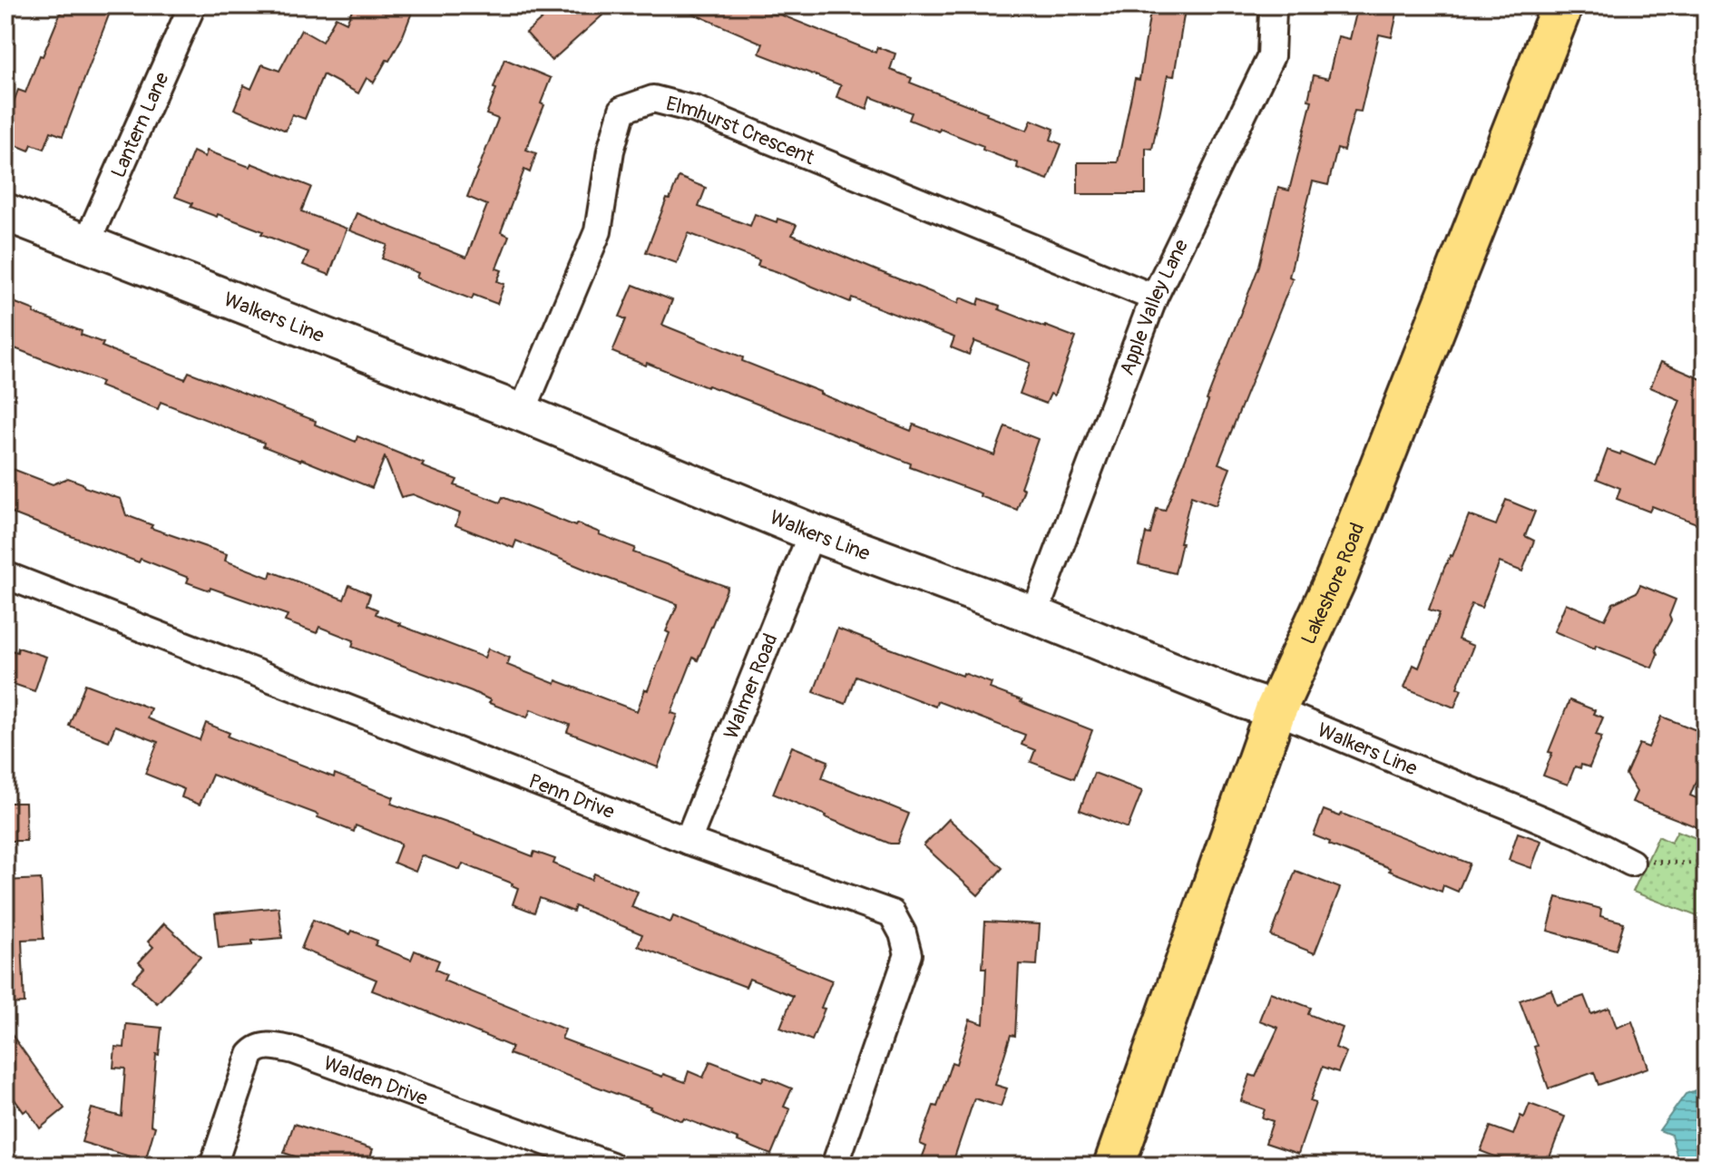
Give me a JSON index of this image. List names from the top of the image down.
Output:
{
  "streets": {
    "main road": ["Walkers Line", "Lakeshore Road"],
    "street": [
      "Lantern Lane",
      "Elmhurst Crescent",
      "Apple Valley Lane",
      "Walmer Road",
      "Penn Drive",
      "Walden Drive"
    ]
  },
  "crossings": [
    ["Lantern Lane", "Walkers Line"],
    ["Elmhurst Crescent", "Apple Valley Lane"],
    ["Elmhurst Crescent", "Walkers Line"],
    ["Apple Valley Lane", "Walkers Line"],
    ["Walkers Line", "Lakeshore Road"],
    ["Walkers Line", "Walmer Road"],
    ["Walmer Road", "Penn Drive"]
  ]
}
